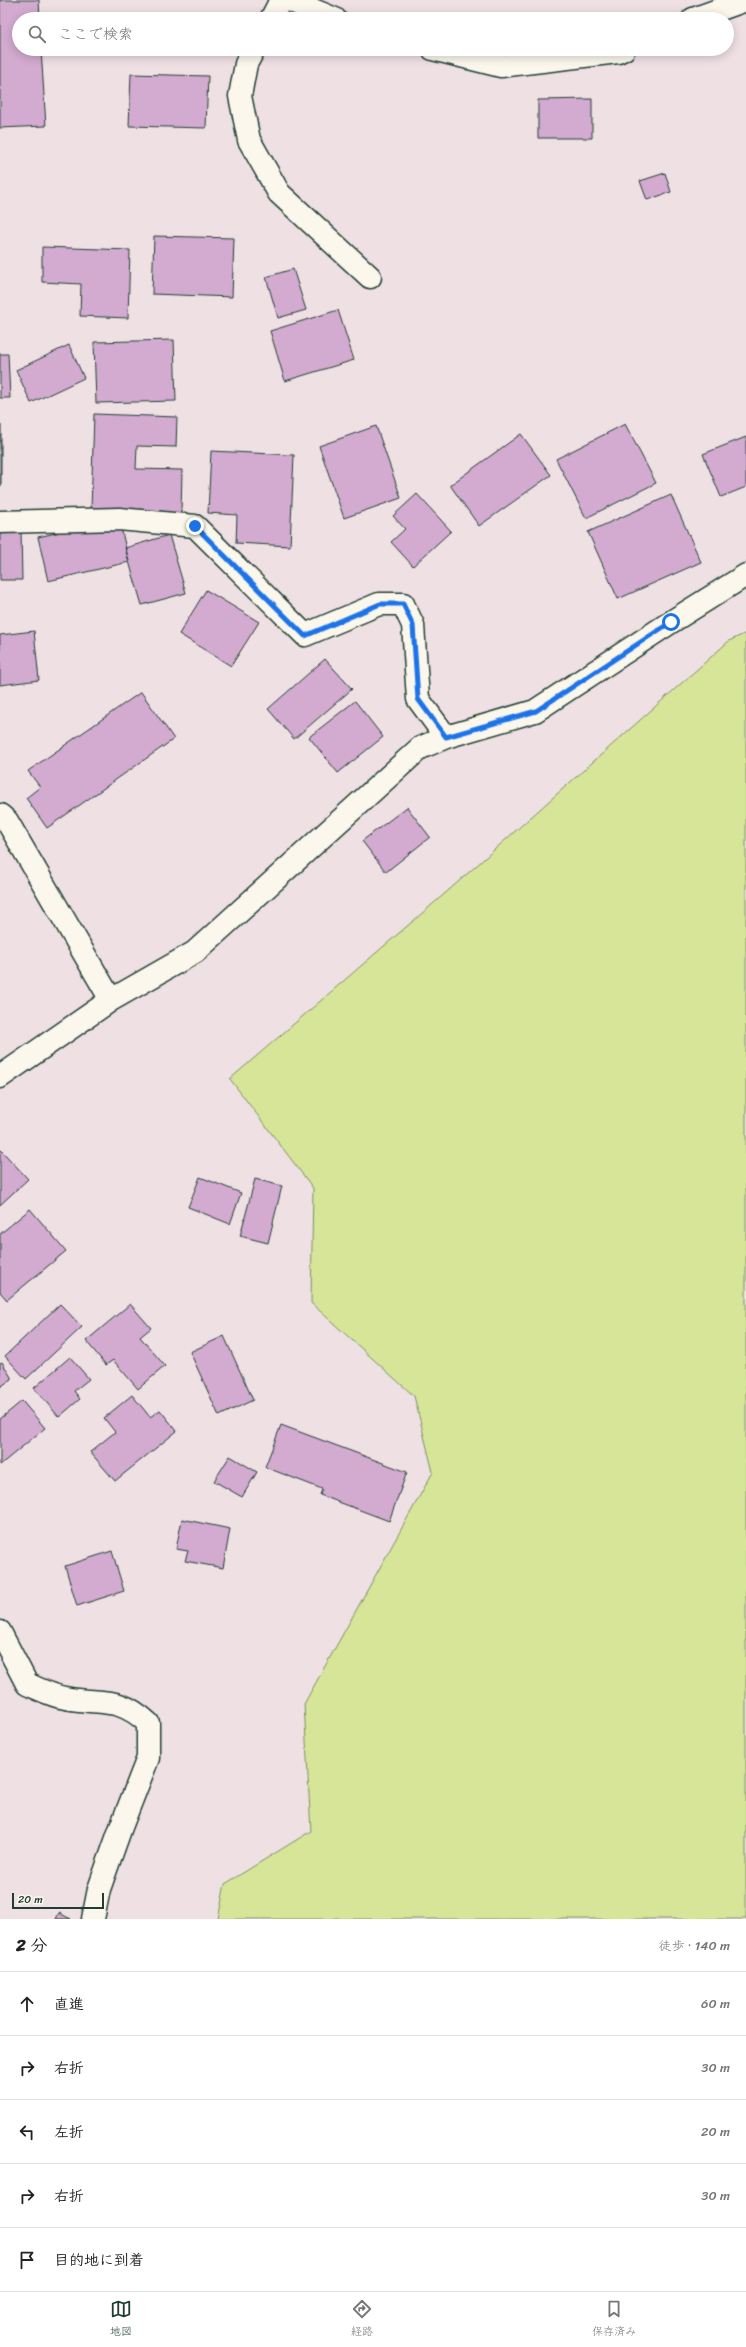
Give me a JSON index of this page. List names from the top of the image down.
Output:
{
  "scale_bar": "20 m",
  "page": {
    "search": "ここで検索",
    "scale": "20 m",
    "heading": ["2 分", "徒歩 · 140 m"],
    "list": [
      ["直進", "60 m"],
      ["右折", "30 m"],
      ["左折", "20 m"],
      ["右折", "30 m"],
      "目的地に到着"
    ],
    "nav": ["地図", "経路", "保存済み"]
  }
}
